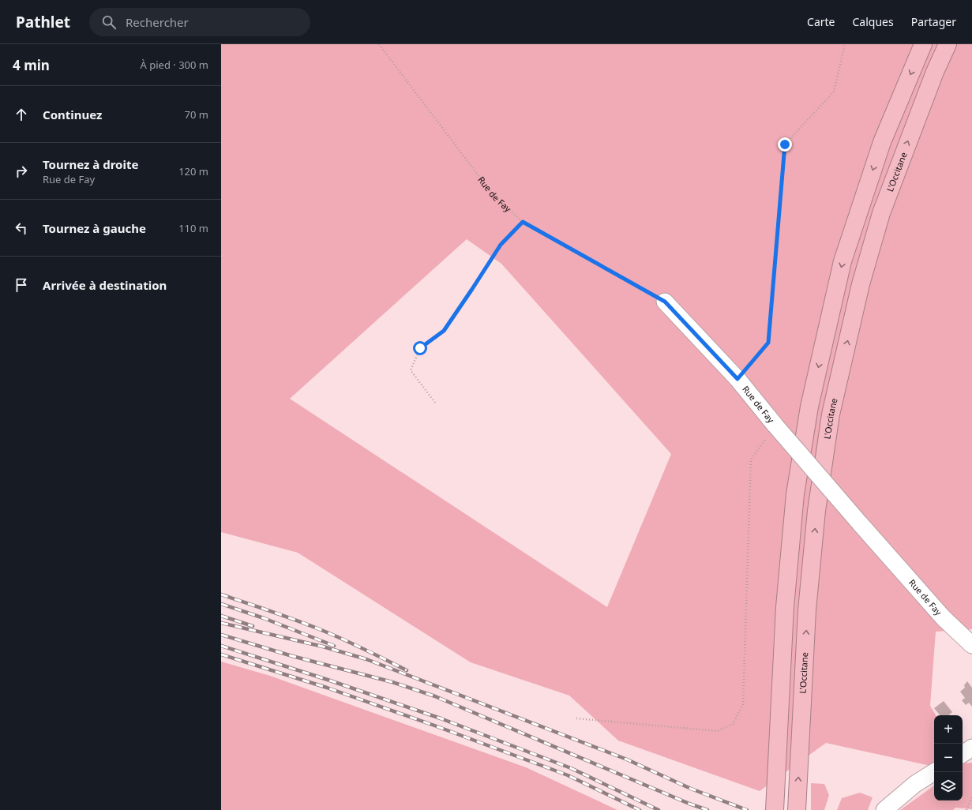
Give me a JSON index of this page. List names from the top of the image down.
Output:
{
  "streets": {
    "highway": ["L'Occitane"],
    "street": ["Rue de Fay"]
  },
  "page": {
    "header": "Pathlet",
    "search": "Rechercher",
    "nav": ["Carte", "Calques", "Partager"],
    "heading": ["4 min", "À pied · 300 m"],
    "list": [
      ["Continuez", "70 m"],
      ["Tournez à droite", "Rue de Fay", "120 m"],
      ["Tournez à gauche", "110 m"],
      "Arrivée à destination"
    ],
    "map_buttons": ["+", "−"]
  }
}
